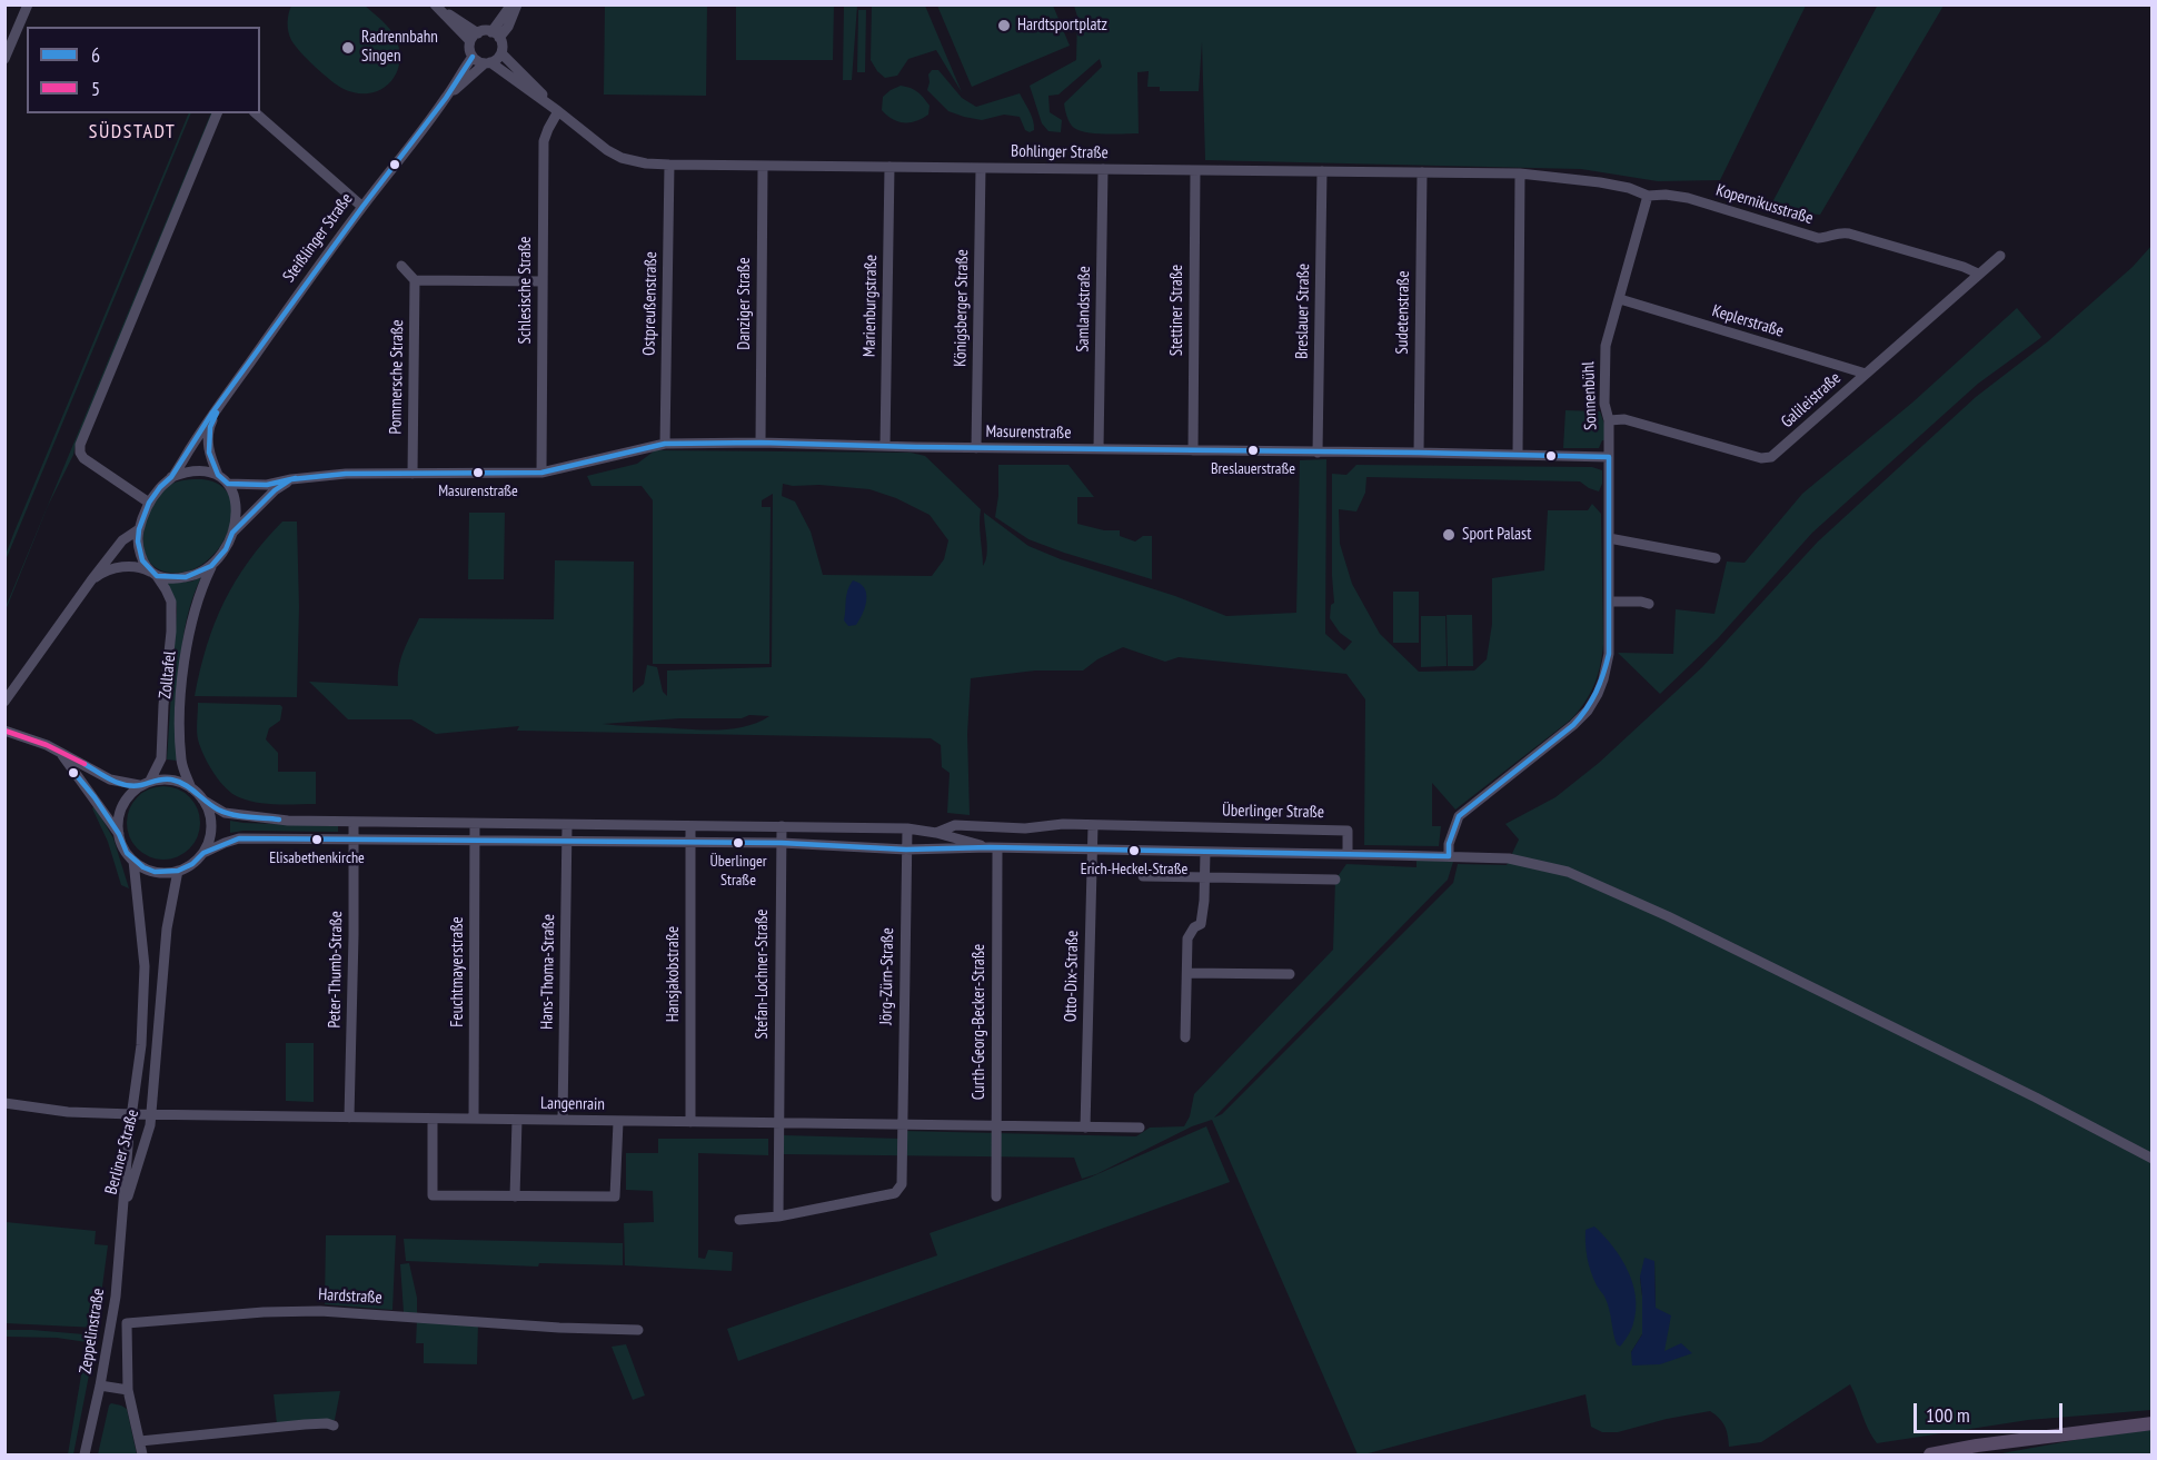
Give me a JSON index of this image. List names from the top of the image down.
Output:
{
  "streets": {
    "street": [
      "Bohlinger Straße",
      "Kopernikusstraße",
      "Steißlinger Straße",
      "Schlesische Straße",
      "Ostpreußenstraße",
      "Danziger Straße",
      "Marienburgstraße",
      "Königsberger Straße",
      "Samlandstraße",
      "Stettiner Straße",
      "Breslauer Straße",
      "Sudetenstraße",
      "Keplerstraße",
      "Pommersche Straße",
      "Sonnenbühl",
      "Galileistraße",
      "Masurenstraße",
      "Zolltafel",
      "Überlinger Straße",
      "Peter-Thumb-Straße",
      "Feuchtmayerstraße",
      "Hans-Thoma-Straße",
      "Hansjakobstraße",
      "Stefan-Lochner-Straße",
      "Jörg-Zürn-Straße",
      "Otto-Dix-Straße",
      "Curth-Georg-Becker-Straße",
      "Langenrain",
      "Berliner Straße",
      "Hardstraße",
      "Zeppelinstraße"
    ]
  },
  "crossings": [
    ["Bohlinger Straße", "Kopernikusstraße"],
    ["Bohlinger Straße", "Steißlinger Straße"],
    ["Bohlinger Straße", "Schlesische Straße"],
    ["Bohlinger Straße", "Ostpreußenstraße"],
    ["Bohlinger Straße", "Danziger Straße"],
    ["Bohlinger Straße", "Marienburgstraße"],
    ["Bohlinger Straße", "Königsberger Straße"],
    ["Bohlinger Straße", "Samlandstraße"],
    ["Bohlinger Straße", "Stettiner Straße"],
    ["Bohlinger Straße", "Breslauer Straße"],
    ["Bohlinger Straße", "Sudetenstraße"],
    ["Kopernikusstraße", "Sonnenbühl"],
    ["Kopernikusstraße", "Galileistraße"],
    ["Steißlinger Straße", "Masurenstraße"],
    ["Steißlinger Straße", "Zolltafel"],
    ["Schlesische Straße", "Masurenstraße"],
    ["Ostpreußenstraße", "Masurenstraße"],
    ["Danziger Straße", "Masurenstraße"],
    ["Marienburgstraße", "Masurenstraße"],
    ["Königsberger Straße", "Masurenstraße"],
    ["Samlandstraße", "Masurenstraße"],
    ["Stettiner Straße", "Masurenstraße"],
    ["Breslauer Straße", "Masurenstraße"],
    ["Sudetenstraße", "Masurenstraße"],
    ["Keplerstraße", "Sonnenbühl"],
    ["Keplerstraße", "Galileistraße"],
    ["Pommersche Straße", "Masurenstraße"],
    ["Sonnenbühl", "Galileistraße"],
    ["Sonnenbühl", "Masurenstraße"],
    ["Sonnenbühl", "Überlinger Straße"],
    ["Masurenstraße", "Zolltafel"],
    ["Zolltafel", "Überlinger Straße"],
    ["Zolltafel", "Berliner Straße"],
    ["Überlinger Straße", "Peter-Thumb-Straße"],
    ["Überlinger Straße", "Feuchtmayerstraße"],
    ["Überlinger Straße", "Hans-Thoma-Straße"],
    ["Überlinger Straße", "Hansjakobstraße"],
    ["Überlinger Straße", "Stefan-Lochner-Straße"],
    ["Überlinger Straße", "Jörg-Zürn-Straße"],
    ["Überlinger Straße", "Otto-Dix-Straße"],
    ["Überlinger Straße", "Curth-Georg-Becker-Straße"],
    ["Überlinger Straße", "Berliner Straße"],
    ["Peter-Thumb-Straße", "Langenrain"],
    ["Feuchtmayerstraße", "Langenrain"],
    ["Hans-Thoma-Straße", "Langenrain"],
    ["Hansjakobstraße", "Langenrain"],
    ["Stefan-Lochner-Straße", "Jörg-Zürn-Straße"],
    ["Stefan-Lochner-Straße", "Langenrain"],
    ["Jörg-Zürn-Straße", "Langenrain"],
    ["Otto-Dix-Straße", "Langenrain"],
    ["Curth-Georg-Becker-Straße", "Langenrain"],
    ["Langenrain", "Berliner Straße"],
    ["Berliner Straße", "Zeppelinstraße"]
  ],
  "districts": ["SÜDSTADT"],
  "places": [
    "Hardtsportplatz",
    "Radrennbahn Singen",
    "Breslauerstraße",
    "Masurenstraße",
    "Sport Palast",
    "Elisabethenkirche",
    "Überlinger Straße",
    "Erich-Heckel-Straße"
  ],
  "lines": ["transit line 6", "transit line 5"],
  "legend": ["6", "5"],
  "scale_bar": "100 m"
}
